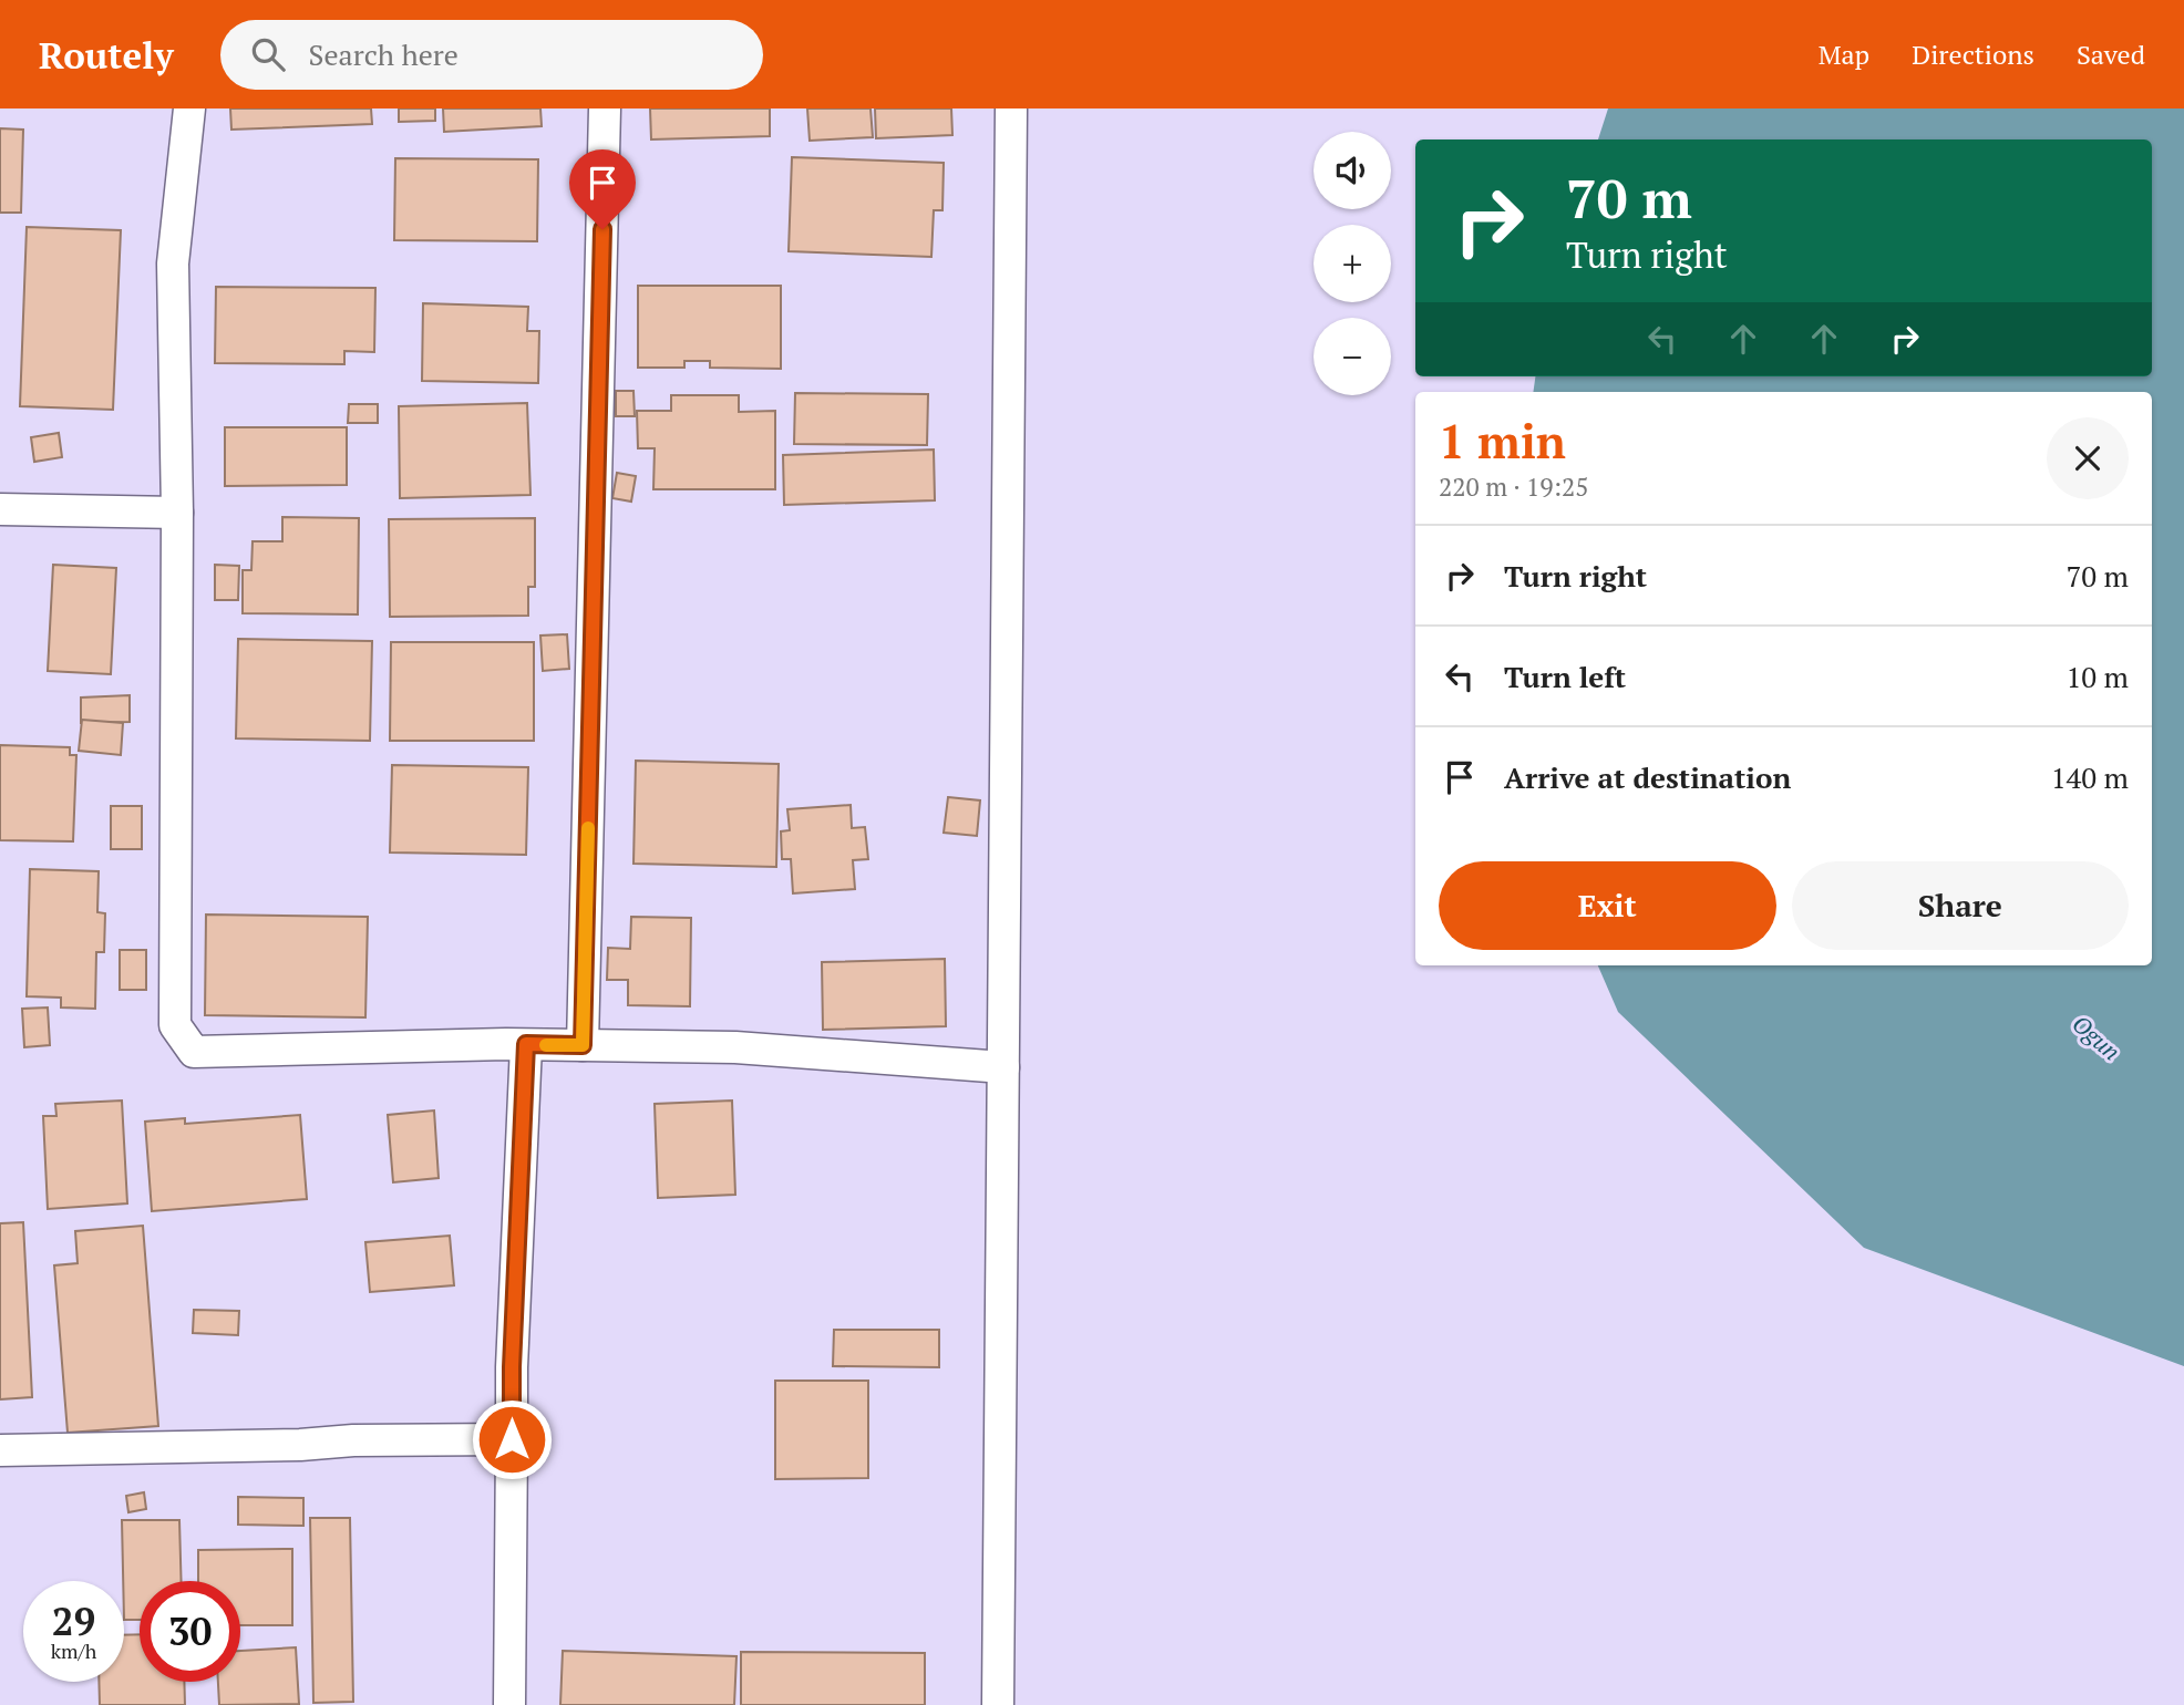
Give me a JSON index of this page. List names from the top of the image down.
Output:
{
  "water": ["Ogun"],
  "page": {
    "header": "Routely",
    "search": "Search here",
    "nav": ["Map", "Directions", "Saved"],
    "map_buttons": ["+", "−"],
    "turn": ["70 m", "Turn right"],
    "heading": ["1 min", "220 m · 19:25"],
    "list": [
      {
        "name": "Turn right",
        "value": "70 m"
      },
      {
        "name": "Turn left",
        "value": "10 m"
      },
      {
        "name": "Arrive at destination",
        "value": "140 m"
      }
    ],
    "buttons": ["Exit", "Share"],
    "speed": "29 km/h",
    "limit": "30"
  }
}
